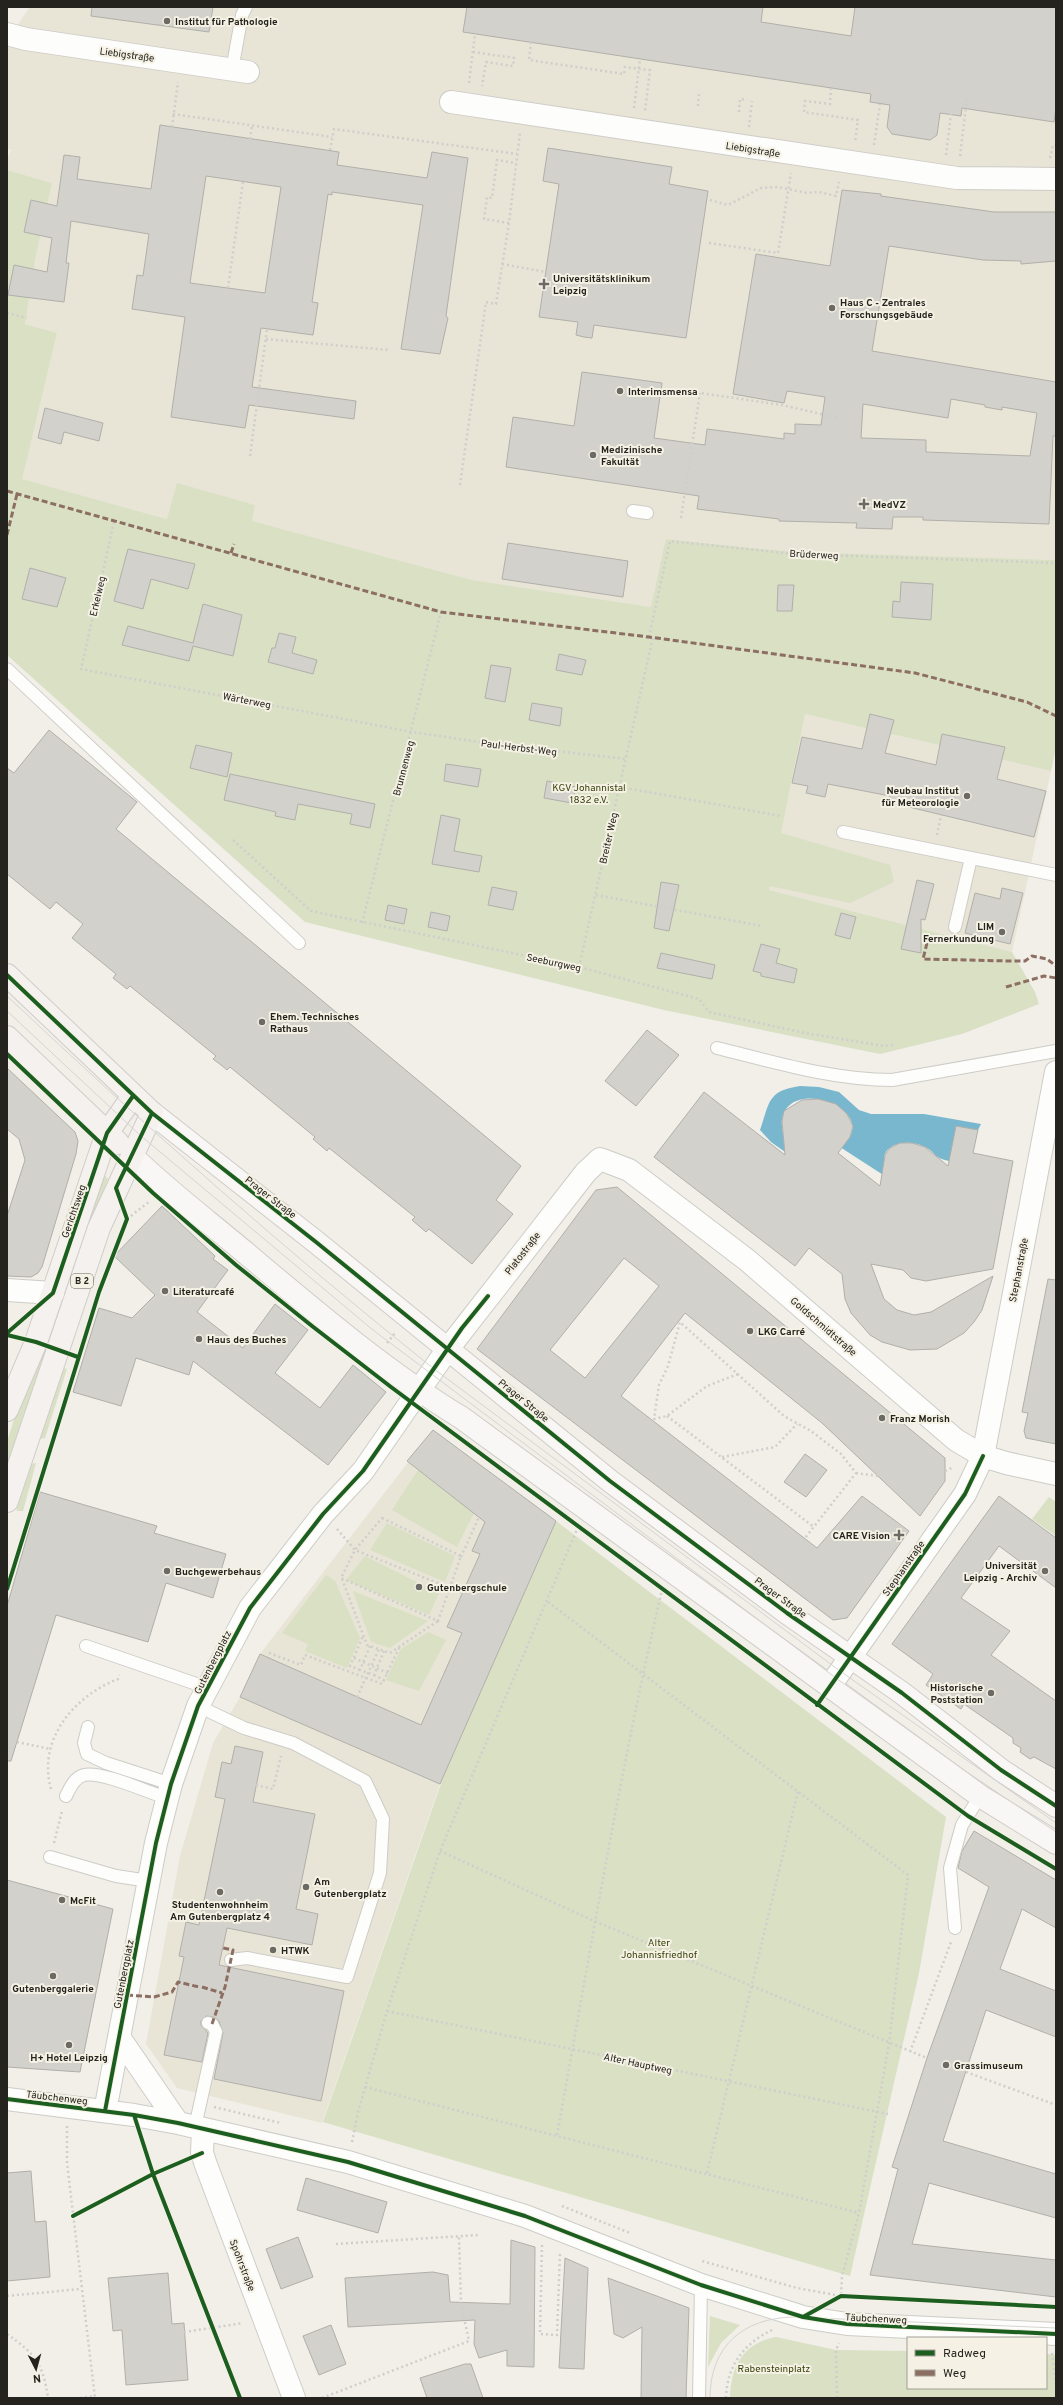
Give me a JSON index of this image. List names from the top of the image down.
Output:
{
  "streets": {
    "main road": ["Prager Straße", "Gerichtsweg", "B 2"],
    "street": [
      "Liebigstraße",
      "Platostraße",
      "Stephanstraße",
      "Goldschmidtstraße",
      "Gutenbergplatz",
      "Täubchenweg",
      "Spohrstraße"
    ],
    "path": [
      "Brüderweg",
      "Erkelweg",
      "Wärterweg",
      "Paul-Herbst-Weg",
      "Brunnenweg",
      "Breiter Weg",
      "Seeburgweg",
      "Alter Hauptweg"
    ]
  },
  "crossings": [
    ["Erkelweg", "Wärterweg"],
    ["Wärterweg", "Paul-Herbst-Weg"],
    ["Wärterweg", "Brunnenweg"],
    ["Paul-Herbst-Weg", "Brunnenweg"],
    ["Paul-Herbst-Weg", "Breiter Weg"],
    ["Brunnenweg", "Seeburgweg"],
    ["Breiter Weg", "Seeburgweg"],
    ["Prager Straße", "Platostraße"],
    ["Prager Straße", "Stephanstraße"],
    ["Prager Straße", "B 2"],
    ["Prager Straße", "Gutenbergplatz"],
    ["Gerichtsweg", "B 2"],
    ["Platostraße", "Goldschmidtstraße"],
    ["Platostraße", "Gutenbergplatz"],
    ["Stephanstraße", "Goldschmidtstraße"],
    ["Gutenbergplatz", "Täubchenweg"],
    ["Täubchenweg", "Spohrstraße"]
  ],
  "parks": ["KGV Johannistal 1832 e.V.", "Alter Johannisfriedhof", "Rabensteinplatz"],
  "places": {
    "other": [
      "Institut für Pathologie",
      "Haus C - Zentrales Forschungsgebäude",
      "Interimsmensa",
      "Medizinische Fakultät",
      "Neubau Institut für Meteorologie",
      "LIM Fernerkundung",
      "Ehem. Technisches Rathaus",
      "Literaturcafé",
      "LKG Carré",
      "Haus des Buches",
      "Franz Morish",
      "Buchgewerbehaus",
      "Universität Leipzig - Archiv",
      "Gutenbergschule",
      "Historische Poststation",
      "Am Gutenbergplatz",
      "Studentenwohnheim Am Gutenbergplatz 4",
      "McFit",
      "HTWK",
      "Gutenberggalerie",
      "H+ Hotel Leipzig",
      "Grassimuseum"
    ],
    "health": ["Universitätsklinikum Leipzig", "MedVZ", "CARE Vision"]
  },
  "legend": ["Radweg", "Weg"],
  "north": "bottom"
}
